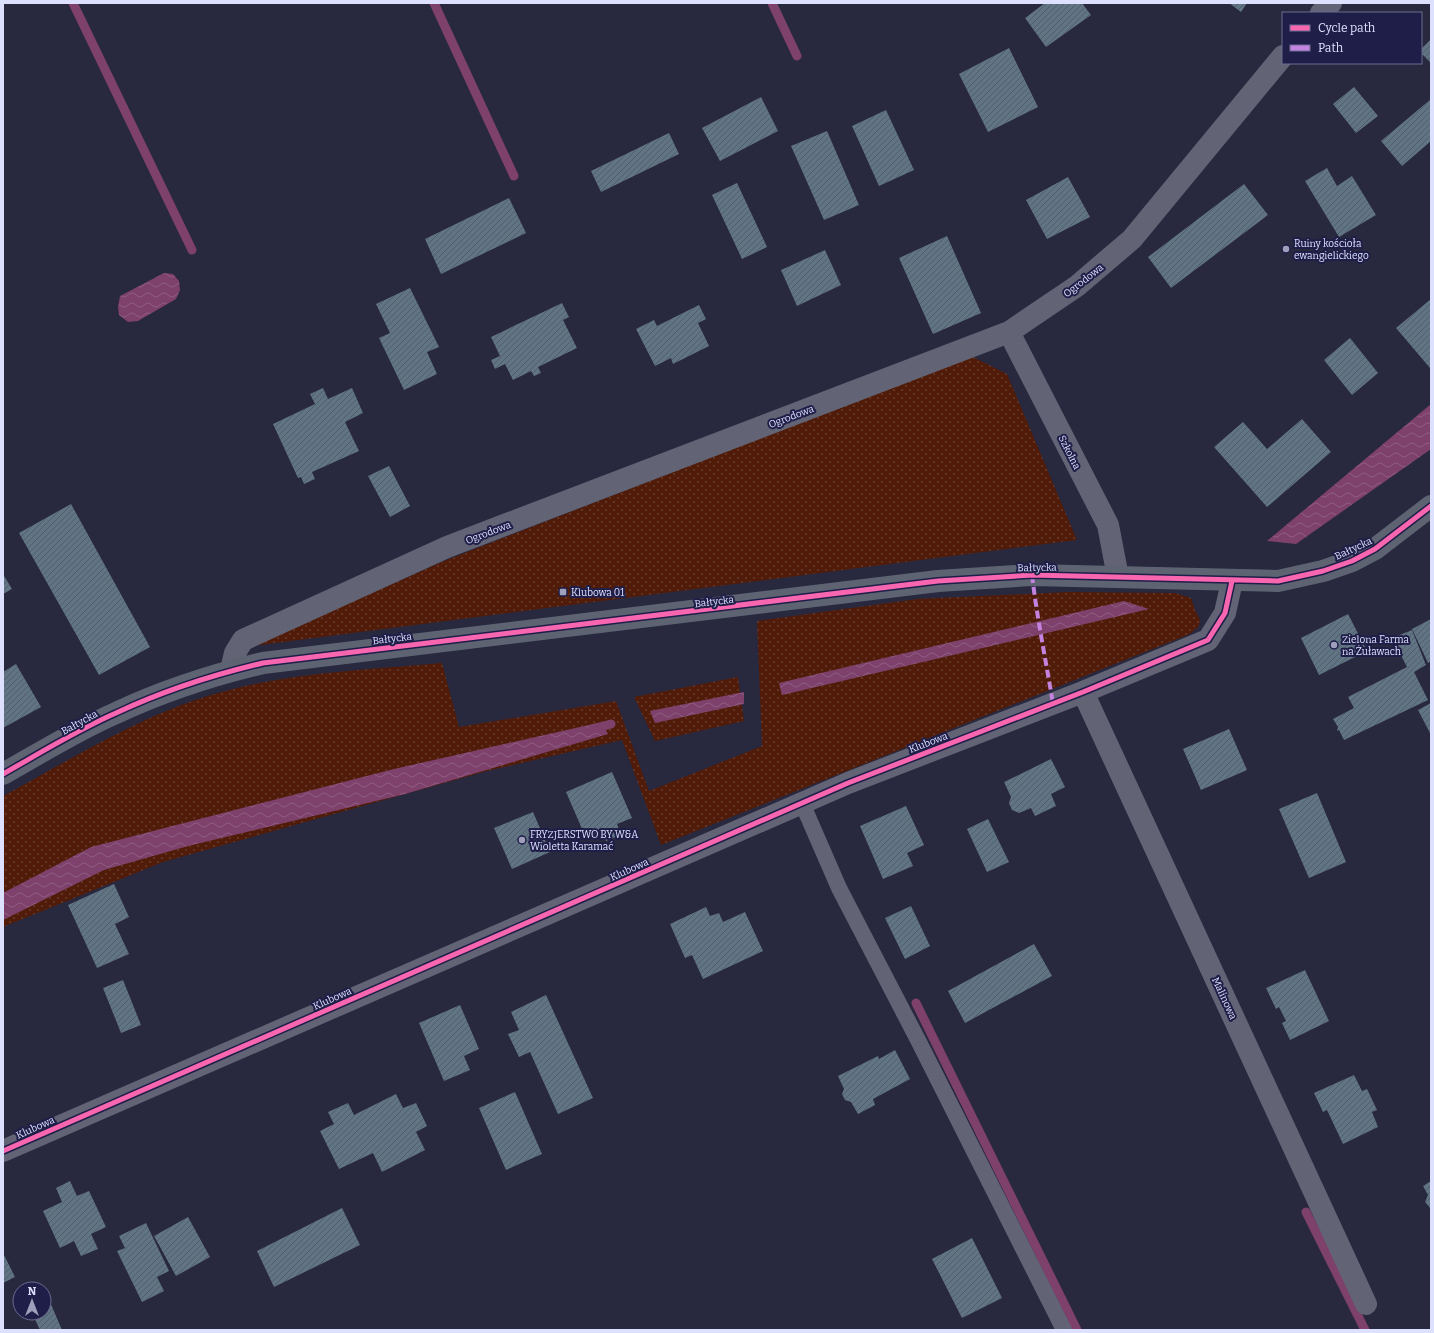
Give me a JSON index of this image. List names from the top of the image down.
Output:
{
  "streets": {
    "main road": ["Bałtycka"],
    "street": [
      "Ogrodowa",
      "Szkolna",
      "Klubowa",
      "Malinowa"
    ]
  },
  "crossings": [
    ["Ogrodowa", "Szkolna"],
    ["Ogrodowa", "Bałtycka"],
    ["Szkolna", "Bałtycka"],
    ["Bałtycka", "Klubowa"],
    ["Klubowa", "Malinowa"]
  ],
  "places": {
    "other": ["Ruiny kościoła ewangielickiego", "Zielona Farma na Żuławach", "FRYZJERSTWO BY W&A Wioletta Karamać"],
    "transit": ["Klubowa 01"]
  },
  "legend": ["Cycle path", "Path"],
  "north": "top"
}
